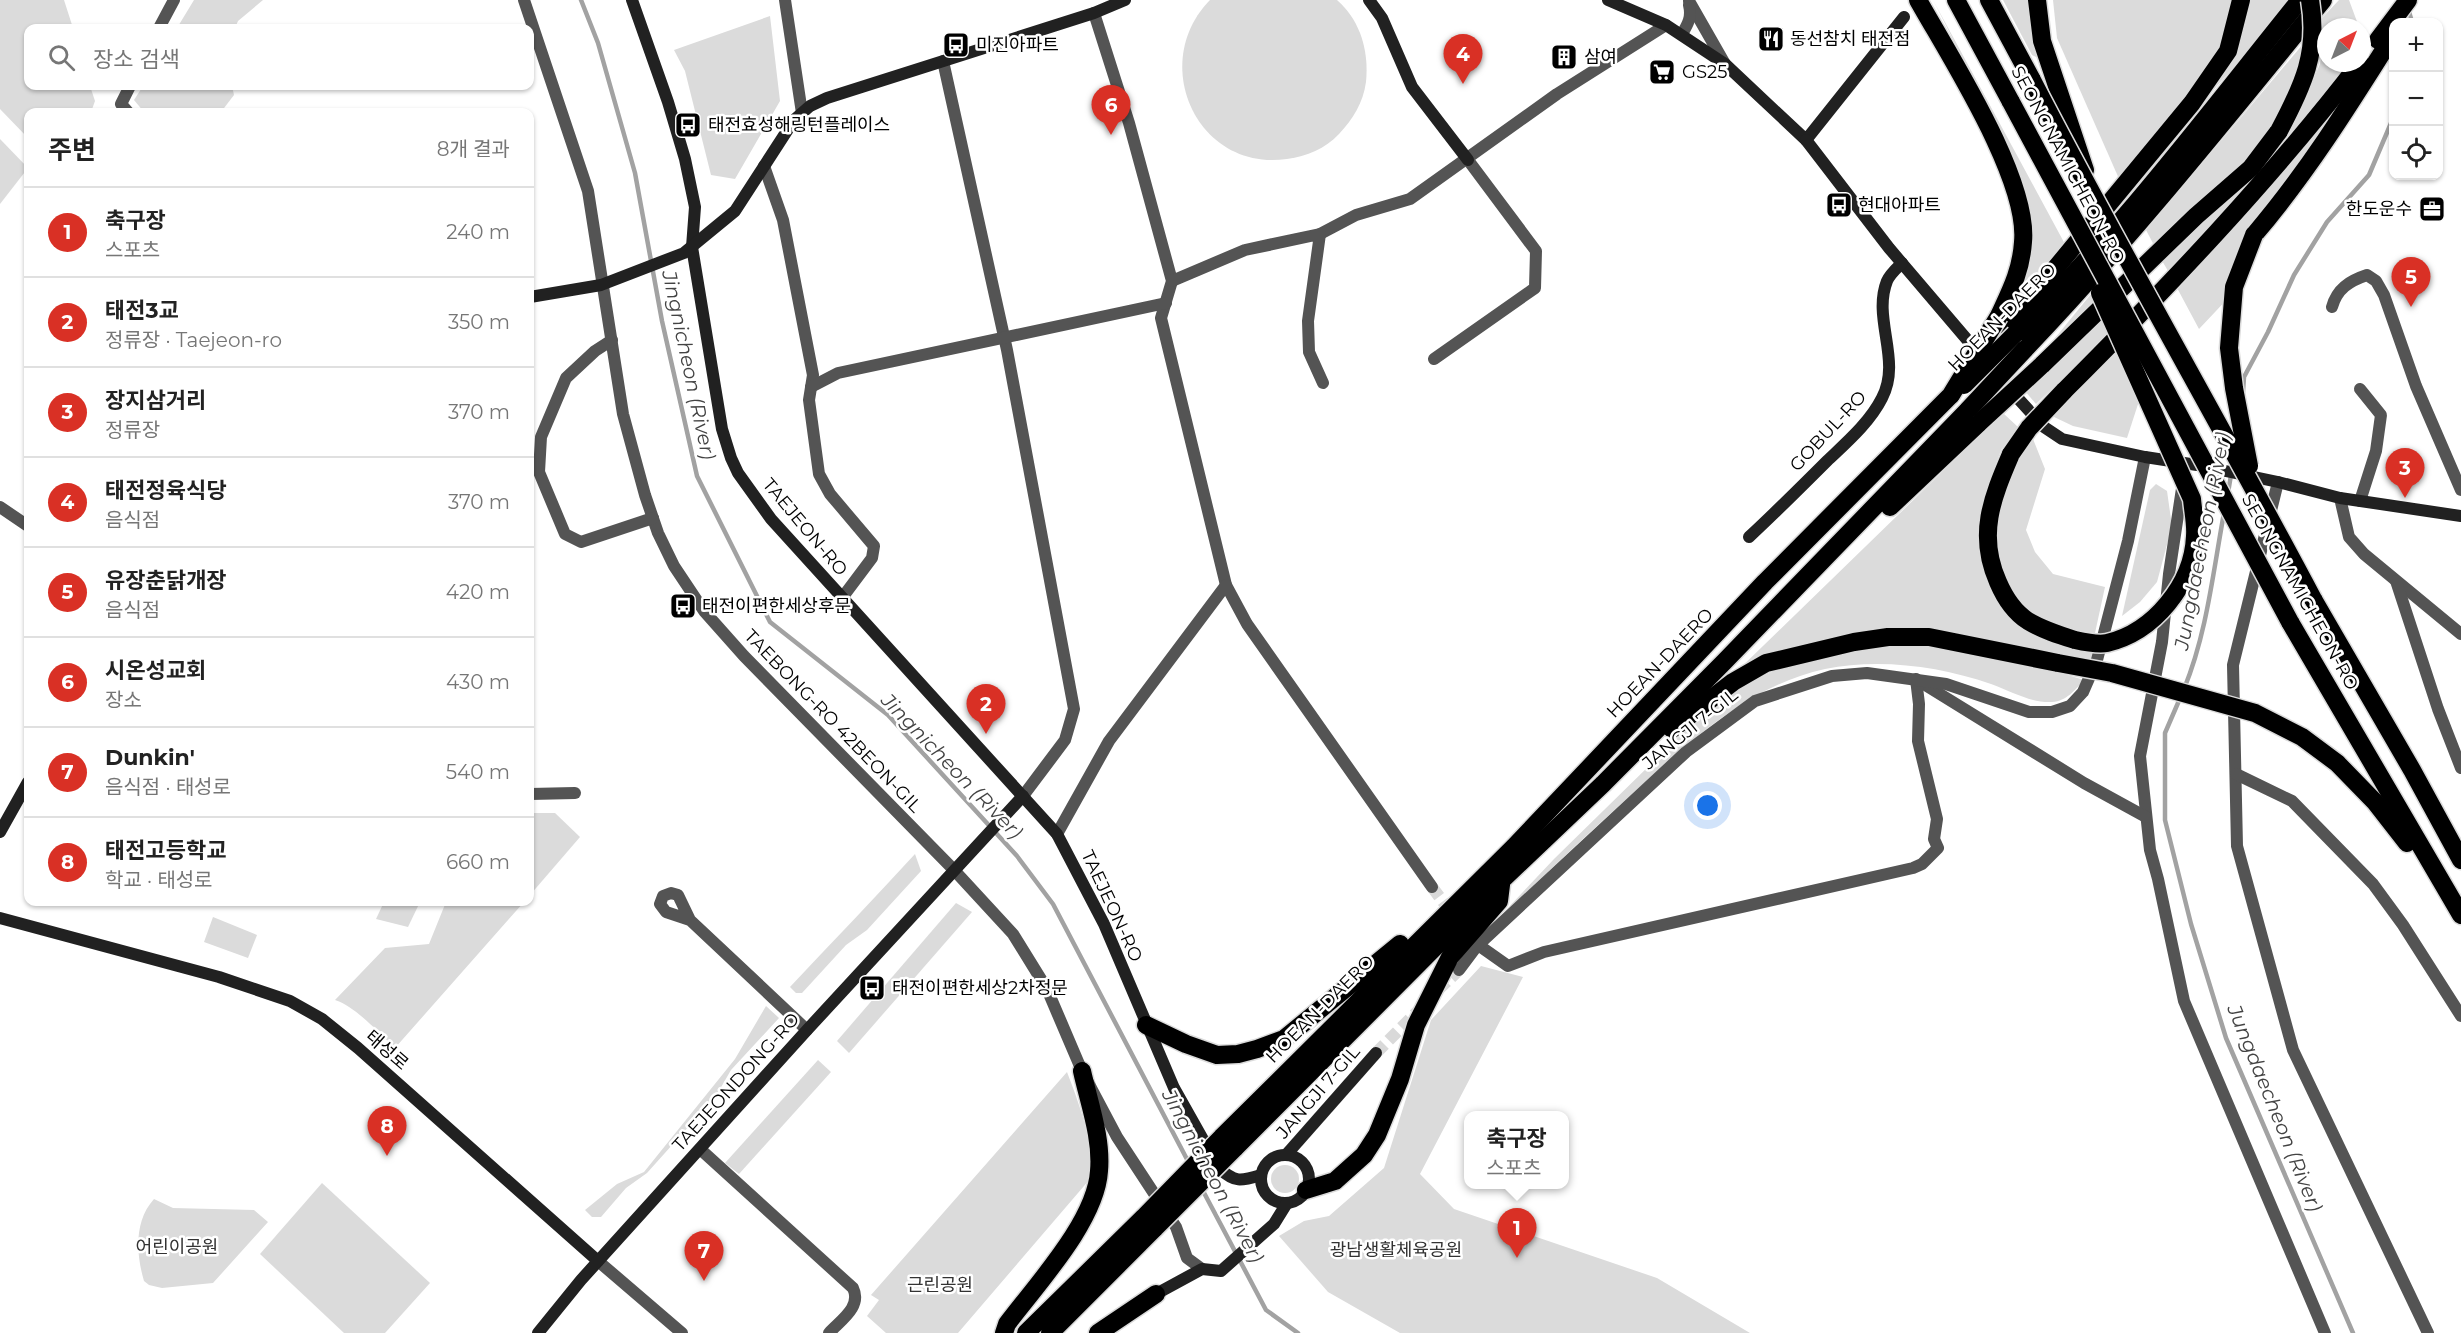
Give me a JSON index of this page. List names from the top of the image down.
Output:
{
  "streets": {
    "highway": ["SEONGNAMICHEON-RO", "HOEAN-DAERO"],
    "street": [
      "GOBUL-RO",
      "TAEJEON-RO",
      "TAEBONG-RO 42BEON-GIL",
      "JANGJI 7-GIL",
      "태성로",
      "TAEJEONDONG-RO"
    ]
  },
  "crossings": [
    ["TAEJEON-RO", "JANGJI 7-GIL"],
    ["TAEJEON-RO", "TAEJEONDONG-RO"],
    ["TAEBONG-RO 42BEON-GIL", "TAEJEONDONG-RO"],
    ["태성로", "TAEJEONDONG-RO"]
  ],
  "water": ["Jingnicheon (River)", "Jungdaecheon (River)"],
  "parks": ["어린이공원", "광남생활체육공원", "근린공원"],
  "places": {
    "restaurant": ["동선참치 태전점"],
    "bus stop": [
      "미진아파트",
      "태전효성해링턴플레이스",
      "현대아파트",
      "태전이편한세상후문",
      "태전이편한세상2차정문"
    ],
    "building": ["삼여"],
    "supermarket": ["GS25"],
    "office": ["한도운수"]
  },
  "north": "top right",
  "page": {
    "map_buttons": ["+", "−"],
    "search": "장소 검색",
    "pins": [
      "4",
      "6",
      "5",
      "3",
      "2",
      "8",
      "1",
      "7"
    ],
    "heading": ["주변", "8개 결과"],
    "list": [
      {
        "mark": "1",
        "name": "축구장",
        "note": "스포츠",
        "value": "240 m"
      },
      {
        "mark": "2",
        "name": "태전3교",
        "note": "정류장 · Taejeon-ro",
        "value": "350 m"
      },
      {
        "mark": "3",
        "name": "장지삼거리",
        "note": "정류장",
        "value": "370 m"
      },
      {
        "mark": "4",
        "name": "태전정육식당",
        "note": "음식점",
        "value": "370 m"
      },
      {
        "mark": "5",
        "name": "유장춘닭개장",
        "note": "음식점",
        "value": "420 m"
      },
      {
        "mark": "6",
        "name": "시온성교회",
        "note": "장소",
        "value": "430 m"
      },
      {
        "mark": "7",
        "name": "Dunkin'",
        "note": "음식점 · 태성로",
        "value": "540 m"
      },
      {
        "mark": "8",
        "name": "태전고등학교",
        "note": "학교 · 태성로",
        "value": "660 m"
      }
    ],
    "popup": ["축구장", "스포츠"]
  }
}
